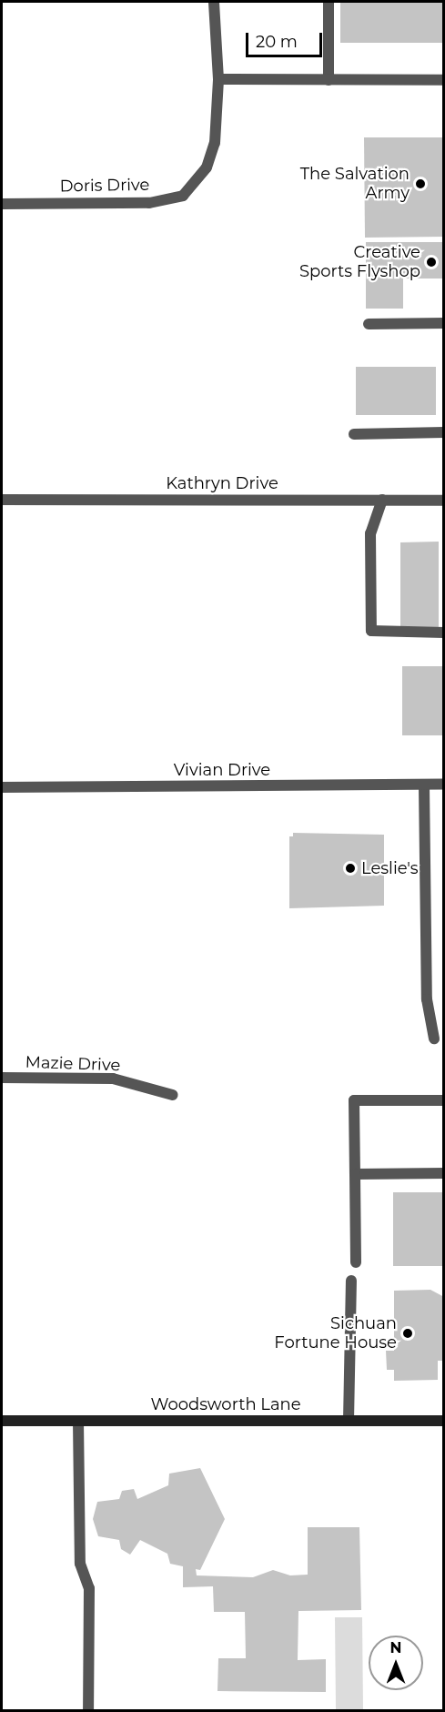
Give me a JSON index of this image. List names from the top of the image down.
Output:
{
  "streets": {
    "street": [
      "Doris Drive",
      "Kathryn Drive",
      "Vivian Drive",
      "Mazie Drive",
      "Woodsworth Lane"
    ]
  },
  "places": [
    "The Salvation Army",
    "Creative Sports Flyshop",
    "Leslie's",
    "Sichuan Fortune House"
  ],
  "scale_bar": "20 m",
  "north": "top"
}
